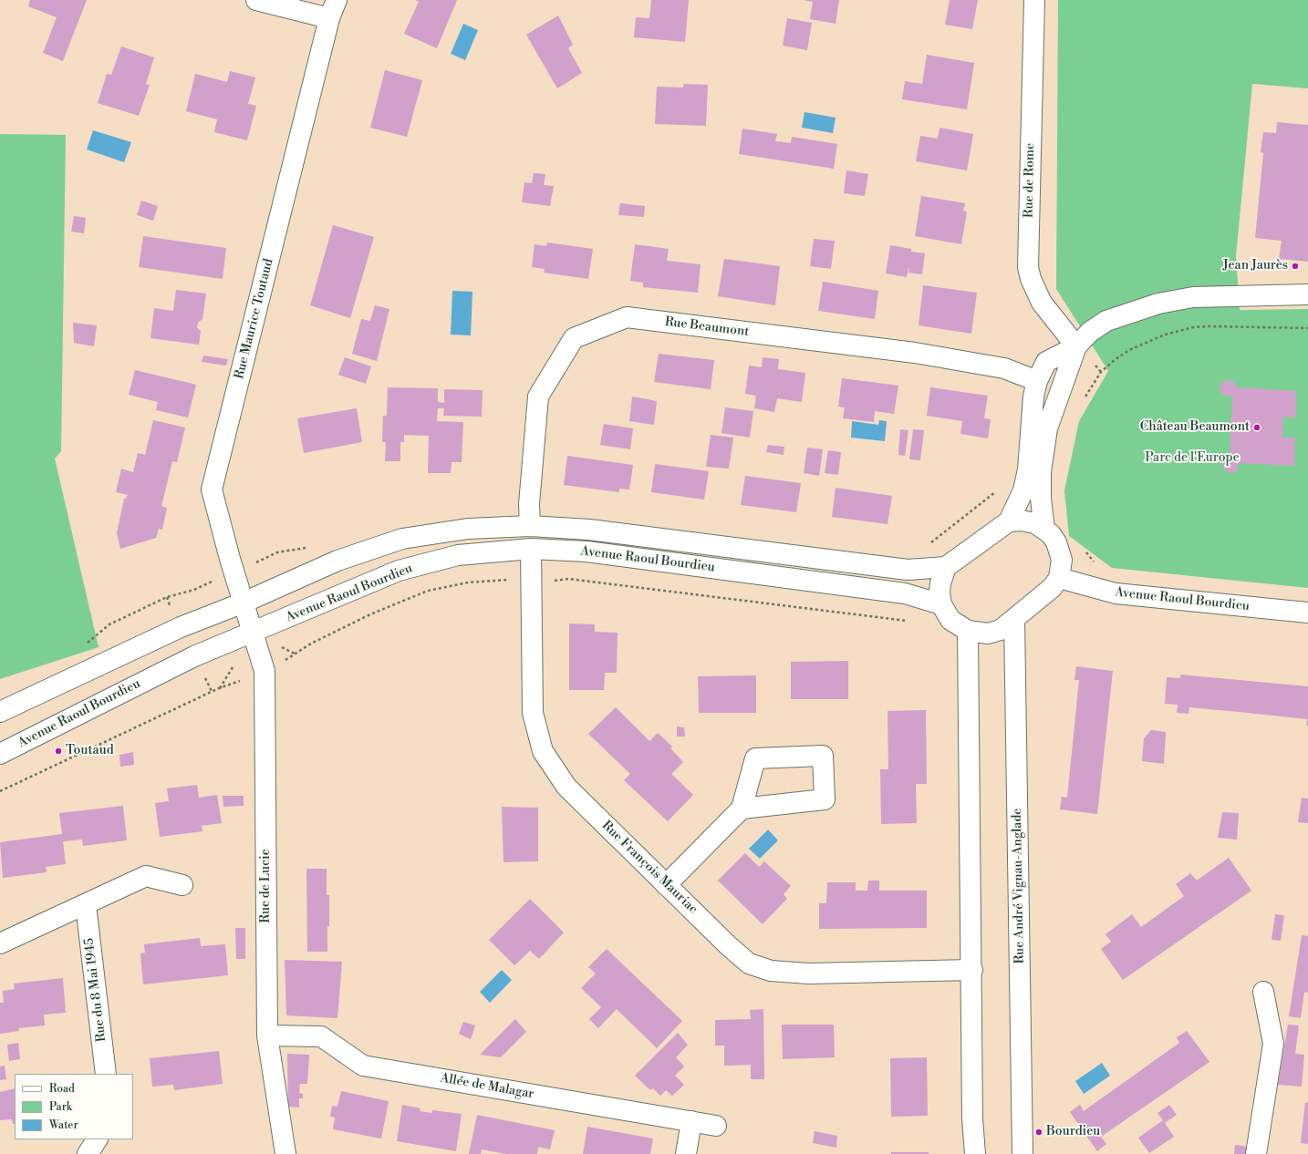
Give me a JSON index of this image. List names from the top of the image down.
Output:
{
  "streets": {
    "street": [
      "Rue de Rome",
      "Rue Maurice Toutaud",
      "Rue Beaumont",
      "Avenue Raoul Bourdieu",
      "Rue François Mauriac",
      "Rue de Lucie",
      "Rue André Vignau-Anglade",
      "Rue du 8 Mai 1945",
      "Allée de Malagar"
    ]
  },
  "crossings": [
    ["Rue Maurice Toutaud", "Avenue Raoul Bourdieu"],
    ["Rue Maurice Toutaud", "Rue de Lucie"],
    ["Rue Beaumont", "Avenue Raoul Bourdieu"],
    ["Avenue Raoul Bourdieu", "Rue François Mauriac"],
    ["Avenue Raoul Bourdieu", "Rue de Lucie"],
    ["Avenue Raoul Bourdieu", "Rue André Vignau-Anglade"],
    ["Rue de Lucie", "Allée de Malagar"]
  ],
  "parks": ["Parc de l'Europe"],
  "places": [
    "Jean Jaurès",
    "Château Beaumont",
    "Toutaud",
    "Bourdieu"
  ],
  "legend": ["Road", "Park", "Water"]
}
